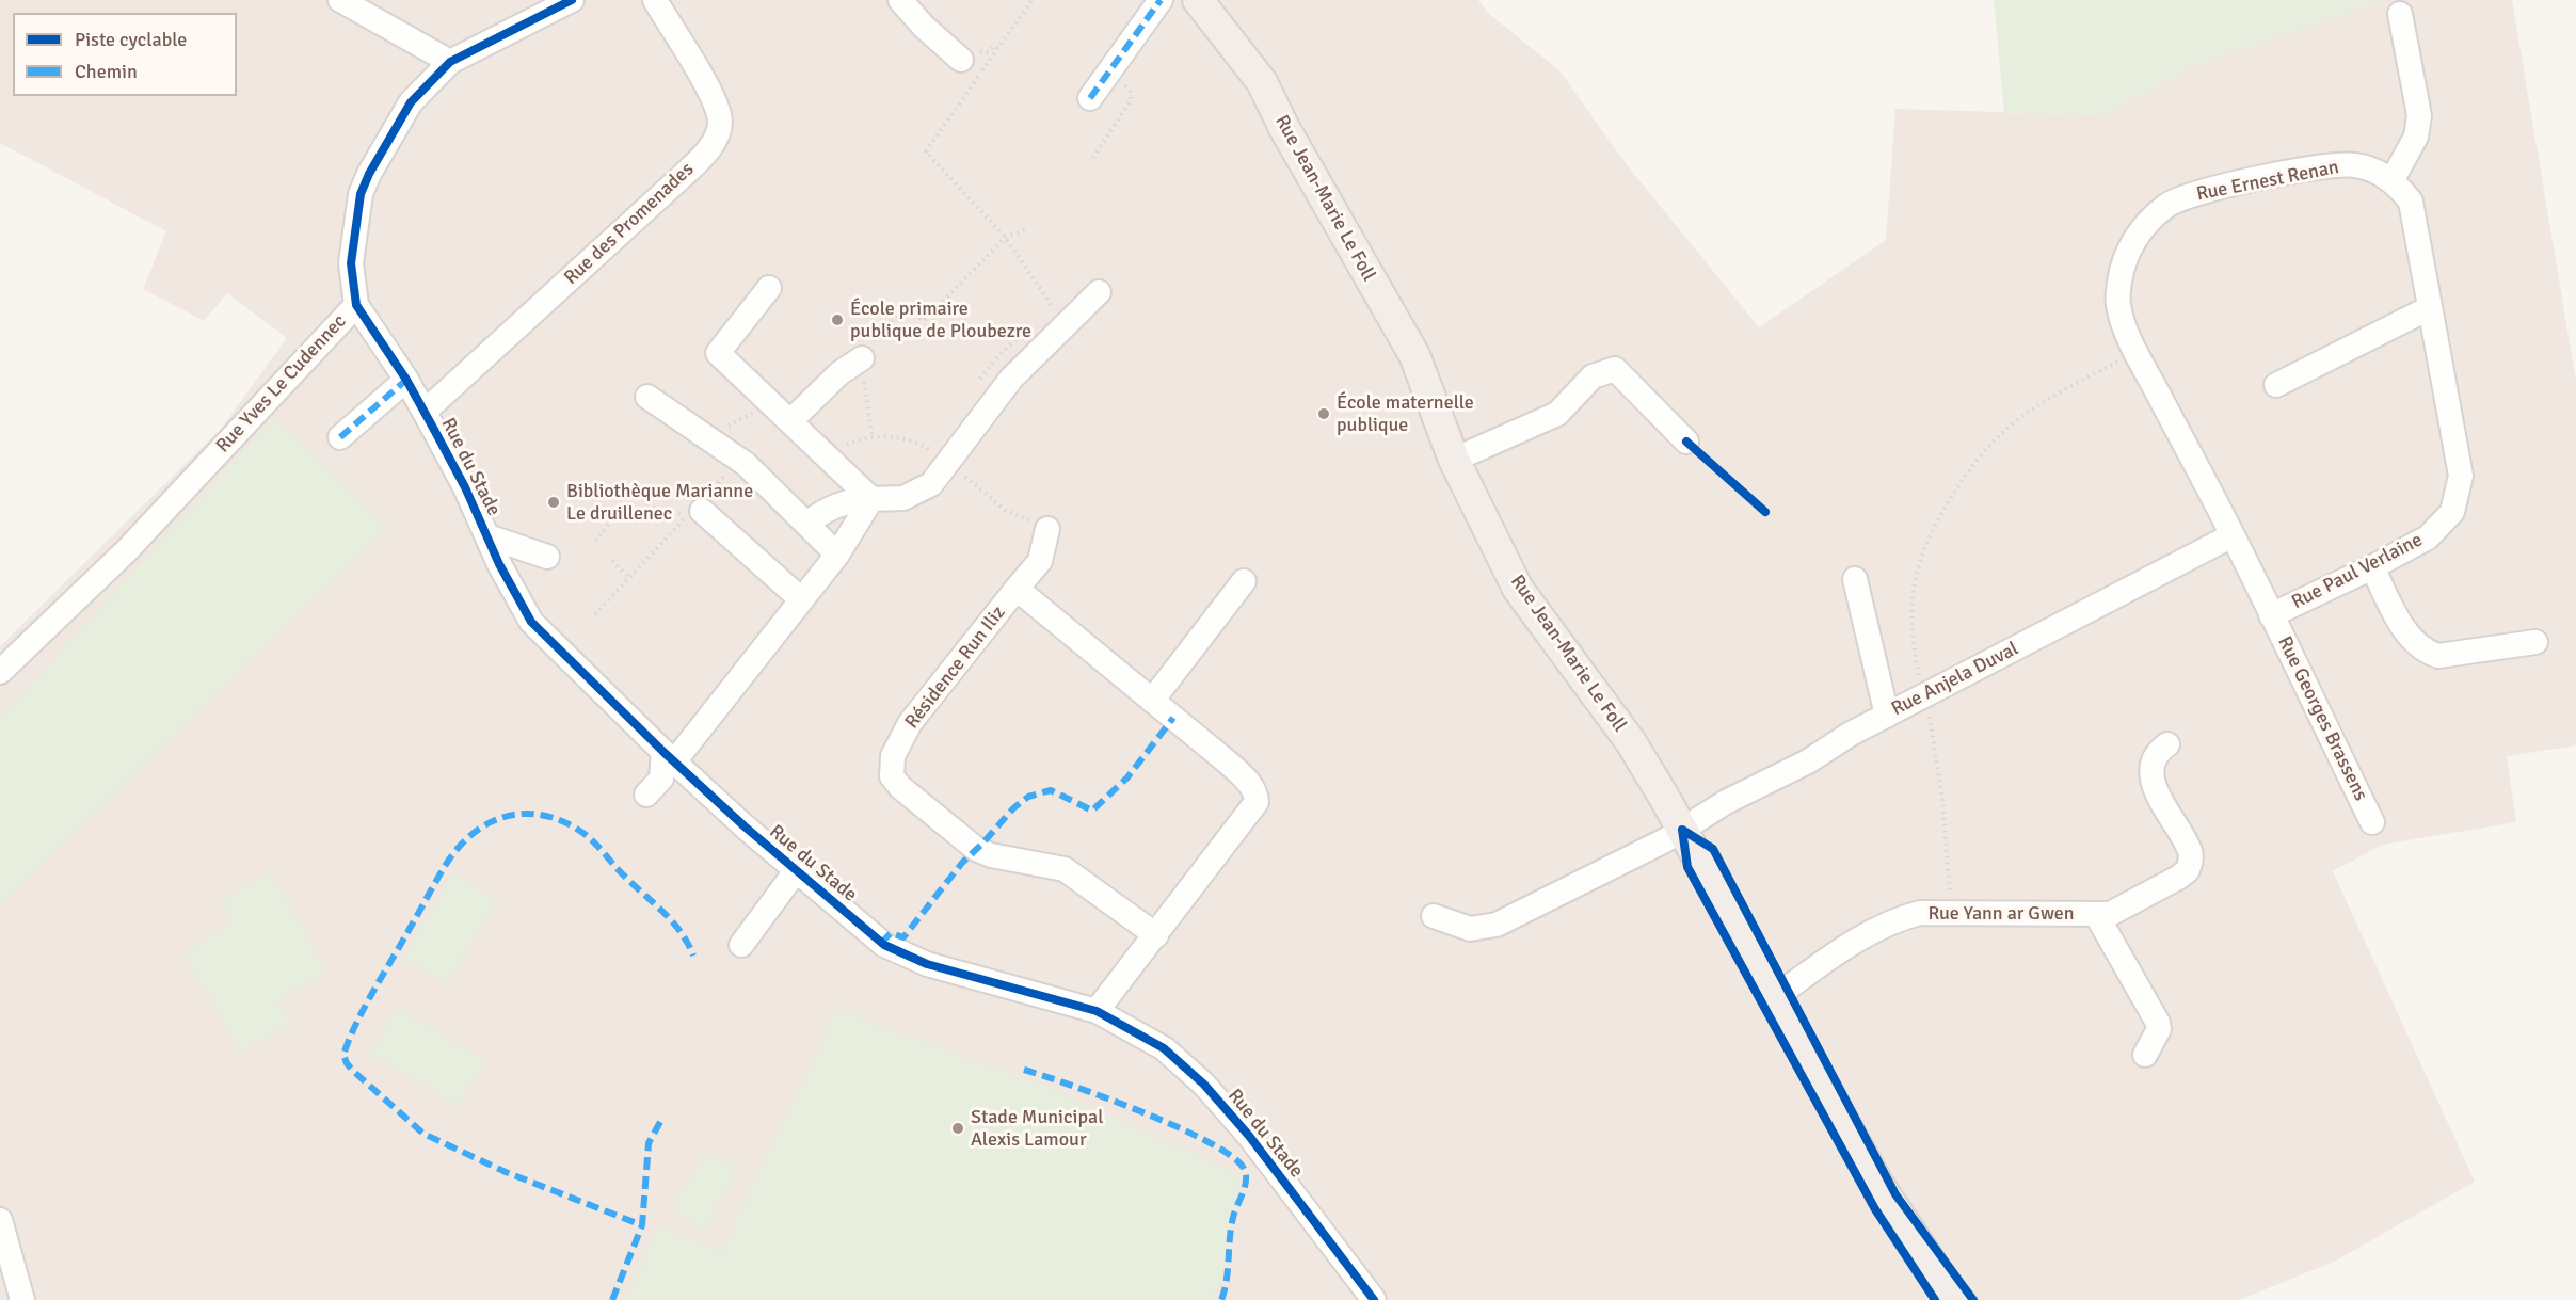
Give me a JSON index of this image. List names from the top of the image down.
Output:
{
  "streets": {
    "main road": ["Rue Jean-Marie Le Foll"],
    "street": [
      "Rue Ernest Renan",
      "Rue des Promenades",
      "Rue Yves Le Cudennec",
      "Rue du Stade",
      "Rue Paul Verlaine",
      "Résidence Run Iliz",
      "Rue Anjela Duval",
      "Rue Georges Brassens",
      "Rue Yann ar Gwen"
    ]
  },
  "crossings": [
    ["Rue Ernest Renan", "Rue Paul Verlaine"],
    ["Rue Ernest Renan", "Rue Anjela Duval"],
    ["Rue Ernest Renan", "Rue Georges Brassens"],
    ["Rue Jean-Marie Le Foll", "Rue Anjela Duval"],
    ["Rue Jean-Marie Le Foll", "Rue Yann ar Gwen"],
    ["Rue des Promenades", "Rue du Stade"],
    ["Rue Yves Le Cudennec", "Rue du Stade"],
    ["Rue du Stade", "Résidence Run Iliz"],
    ["Rue Paul Verlaine", "Rue Georges Brassens"]
  ],
  "places": [
    "École primaire publique de Ploubezre",
    "École maternelle publique",
    "Bibliothèque Marianne Le druillenec",
    "Stade Municipal Alexis Lamour"
  ],
  "legend": ["Piste cyclable", "Chemin"]
}
